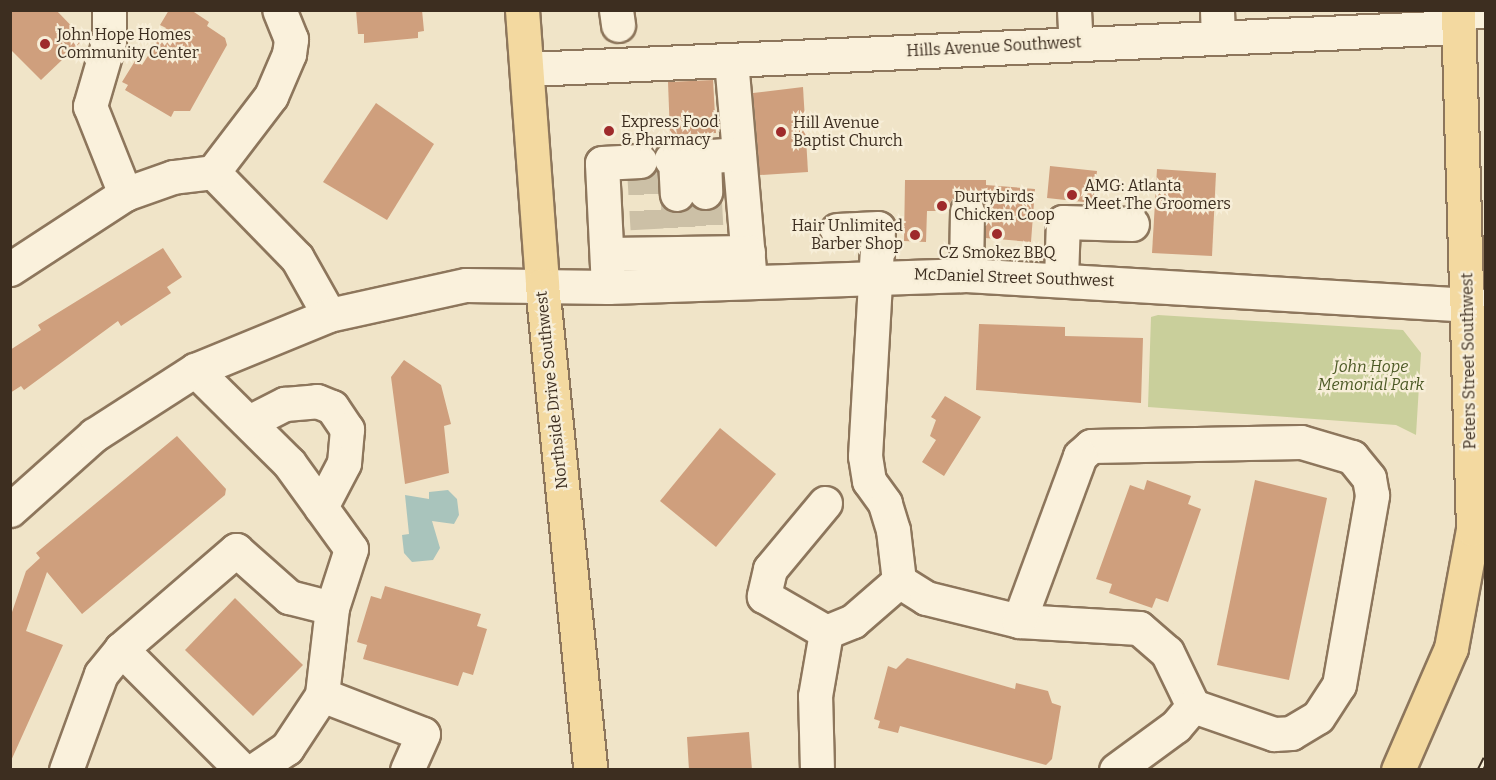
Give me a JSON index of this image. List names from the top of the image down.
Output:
{
  "streets": {
    "main road": ["Peters Street Southwest", "Northside Drive Southwest"],
    "street": ["Hills Avenue Southwest", "McDaniel Street Southwest"]
  },
  "crossings": [
    ["Hills Avenue Southwest", "Peters Street Southwest"],
    ["Hills Avenue Southwest", "Northside Drive Southwest"],
    ["McDaniel Street Southwest", "Peters Street Southwest"],
    ["McDaniel Street Southwest", "Northside Drive Southwest"]
  ],
  "parks": ["John Hope Memorial Park"],
  "places": [
    "John Hope Homes Community Center",
    "Express Food & Pharmacy",
    "Hill Avenue Baptist Church",
    "AMG: Atlanta Meet The Groomers",
    "Durtybirds Chicken Coop",
    "CZ Smokez BBQ",
    "Hair Unlimited Barber Shop"
  ]
}
